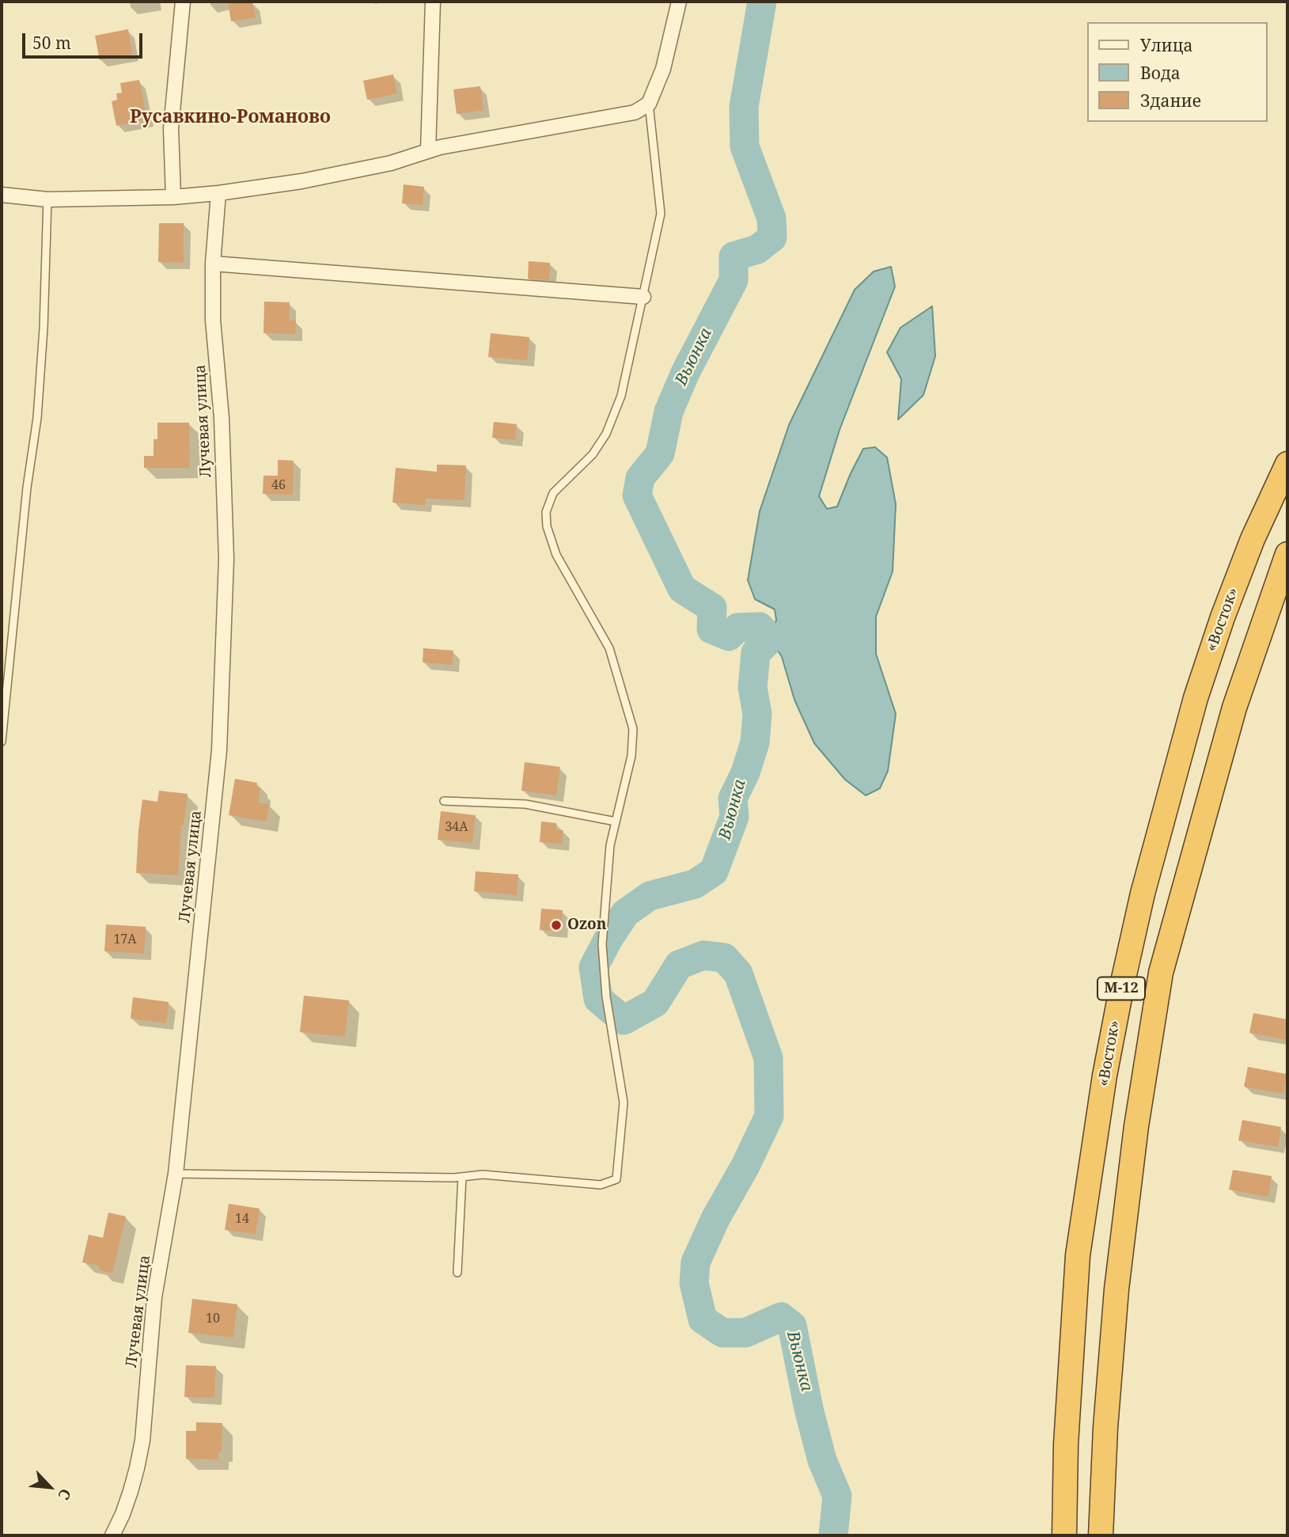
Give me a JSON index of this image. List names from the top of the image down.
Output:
{
  "streets": {
    "highway": ["«Восток»", "М-12"],
    "street": ["Лучевая улица"]
  },
  "districts": ["Русавкино-Романово"],
  "water": ["Вьюнка"],
  "places": ["Ozon"],
  "house_numbers": [
    "46",
    "34А",
    "17А",
    "14",
    "10"
  ],
  "legend": ["Улица", "Вода", "Здание"],
  "scale_bar": "50 m",
  "north": "bottom right"
}
